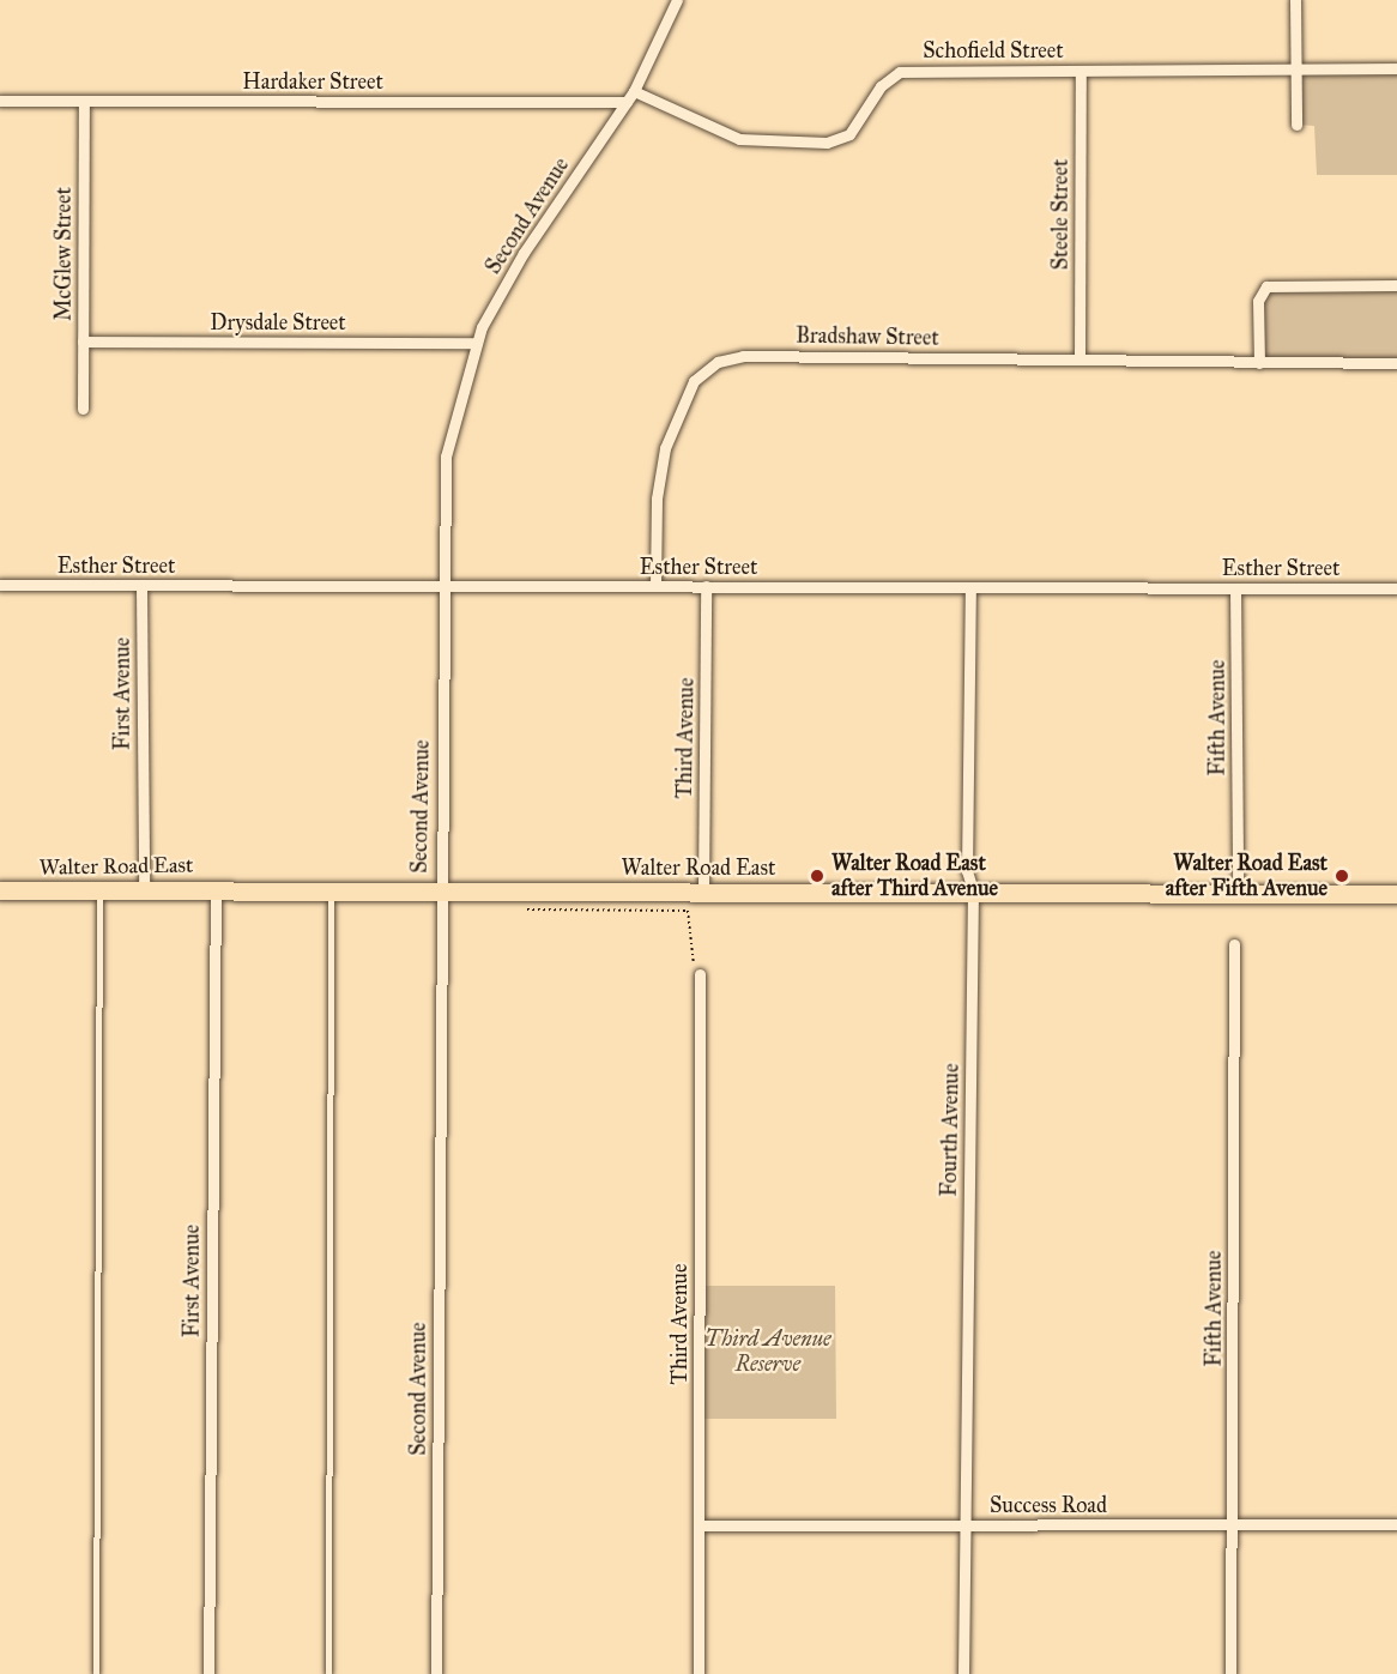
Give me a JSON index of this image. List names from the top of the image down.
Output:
{
  "streets": {
    "main road": ["Walter Road East"],
    "street": [
      "Schofield Street",
      "Hardaker Street",
      "Steele Street",
      "Second Avenue",
      "McGlew Street",
      "Drysdale Street",
      "Bradshaw Street",
      "Esther Street",
      "First Avenue",
      "Fifth Avenue",
      "Third Avenue",
      "Fourth Avenue",
      "Success Road"
    ]
  },
  "crossings": [
    ["Schofield Street", "Steele Street"],
    ["Schofield Street", "Second Avenue"],
    ["Hardaker Street", "Second Avenue"],
    ["Hardaker Street", "McGlew Street"],
    ["Steele Street", "Bradshaw Street"],
    ["Second Avenue", "Drysdale Street"],
    ["Second Avenue", "Esther Street"],
    ["Second Avenue", "Walter Road East"],
    ["McGlew Street", "Drysdale Street"],
    ["Bradshaw Street", "Esther Street"],
    ["Esther Street", "First Avenue"],
    ["Esther Street", "Fifth Avenue"],
    ["Esther Street", "Third Avenue"],
    ["Esther Street", "Fourth Avenue"],
    ["First Avenue", "Walter Road East"],
    ["Fifth Avenue", "Walter Road East"],
    ["Fifth Avenue", "Success Road"],
    ["Third Avenue", "Walter Road East"],
    ["Third Avenue", "Success Road"],
    ["Walter Road East", "Fourth Avenue"],
    ["Fourth Avenue", "Success Road"]
  ],
  "parks": ["Third Avenue Reserve"],
  "places": ["Walter Road East after Third Avenue", "Walter Road East after Fifth Avenue"]
}
